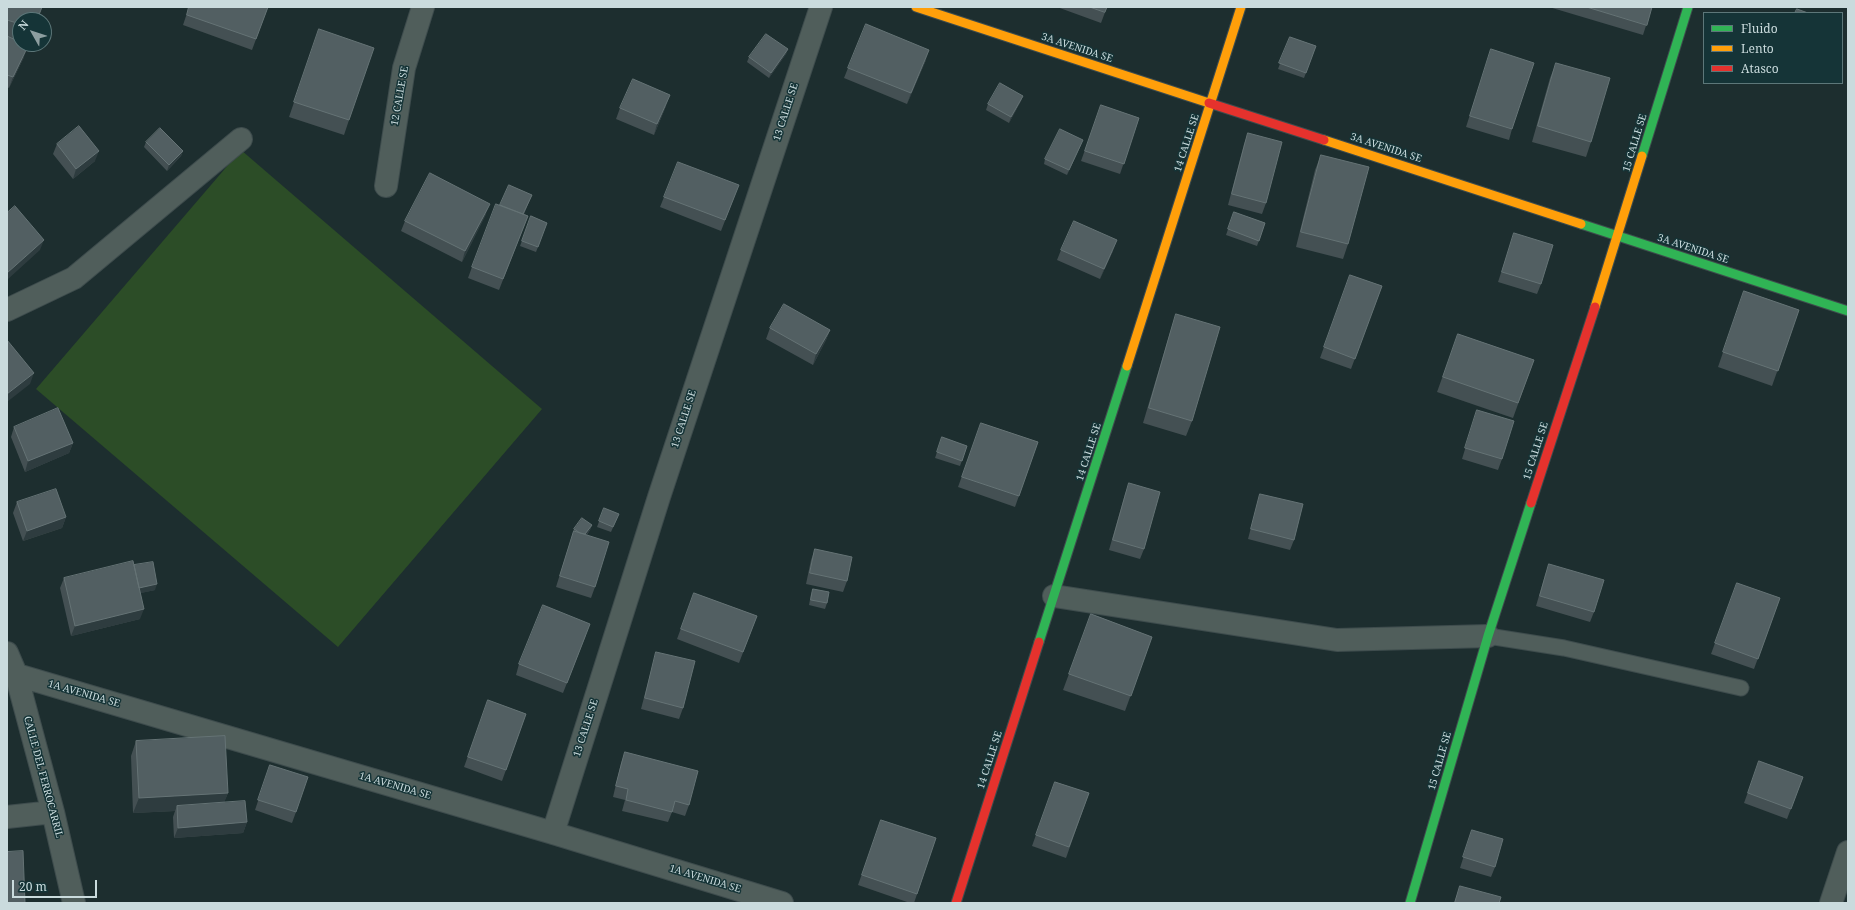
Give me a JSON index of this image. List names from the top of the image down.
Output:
{
  "streets": {
    "street": [
      "3A AVENIDA SE",
      "12 CALLE SE",
      "13 CALLE SE",
      "14 CALLE SE",
      "15 CALLE SE",
      "1A AVENIDA SE",
      "CALLE DEL FERROCARRIL"
    ]
  },
  "crossings": [
    ["3A AVENIDA SE", "14 CALLE SE"],
    ["3A AVENIDA SE", "15 CALLE SE"],
    ["13 CALLE SE", "1A AVENIDA SE"],
    ["1A AVENIDA SE", "CALLE DEL FERROCARRIL"]
  ],
  "legend": ["Fluido", "Lento", "Atasco"],
  "scale_bar": "20 m",
  "north": "top left"
}
